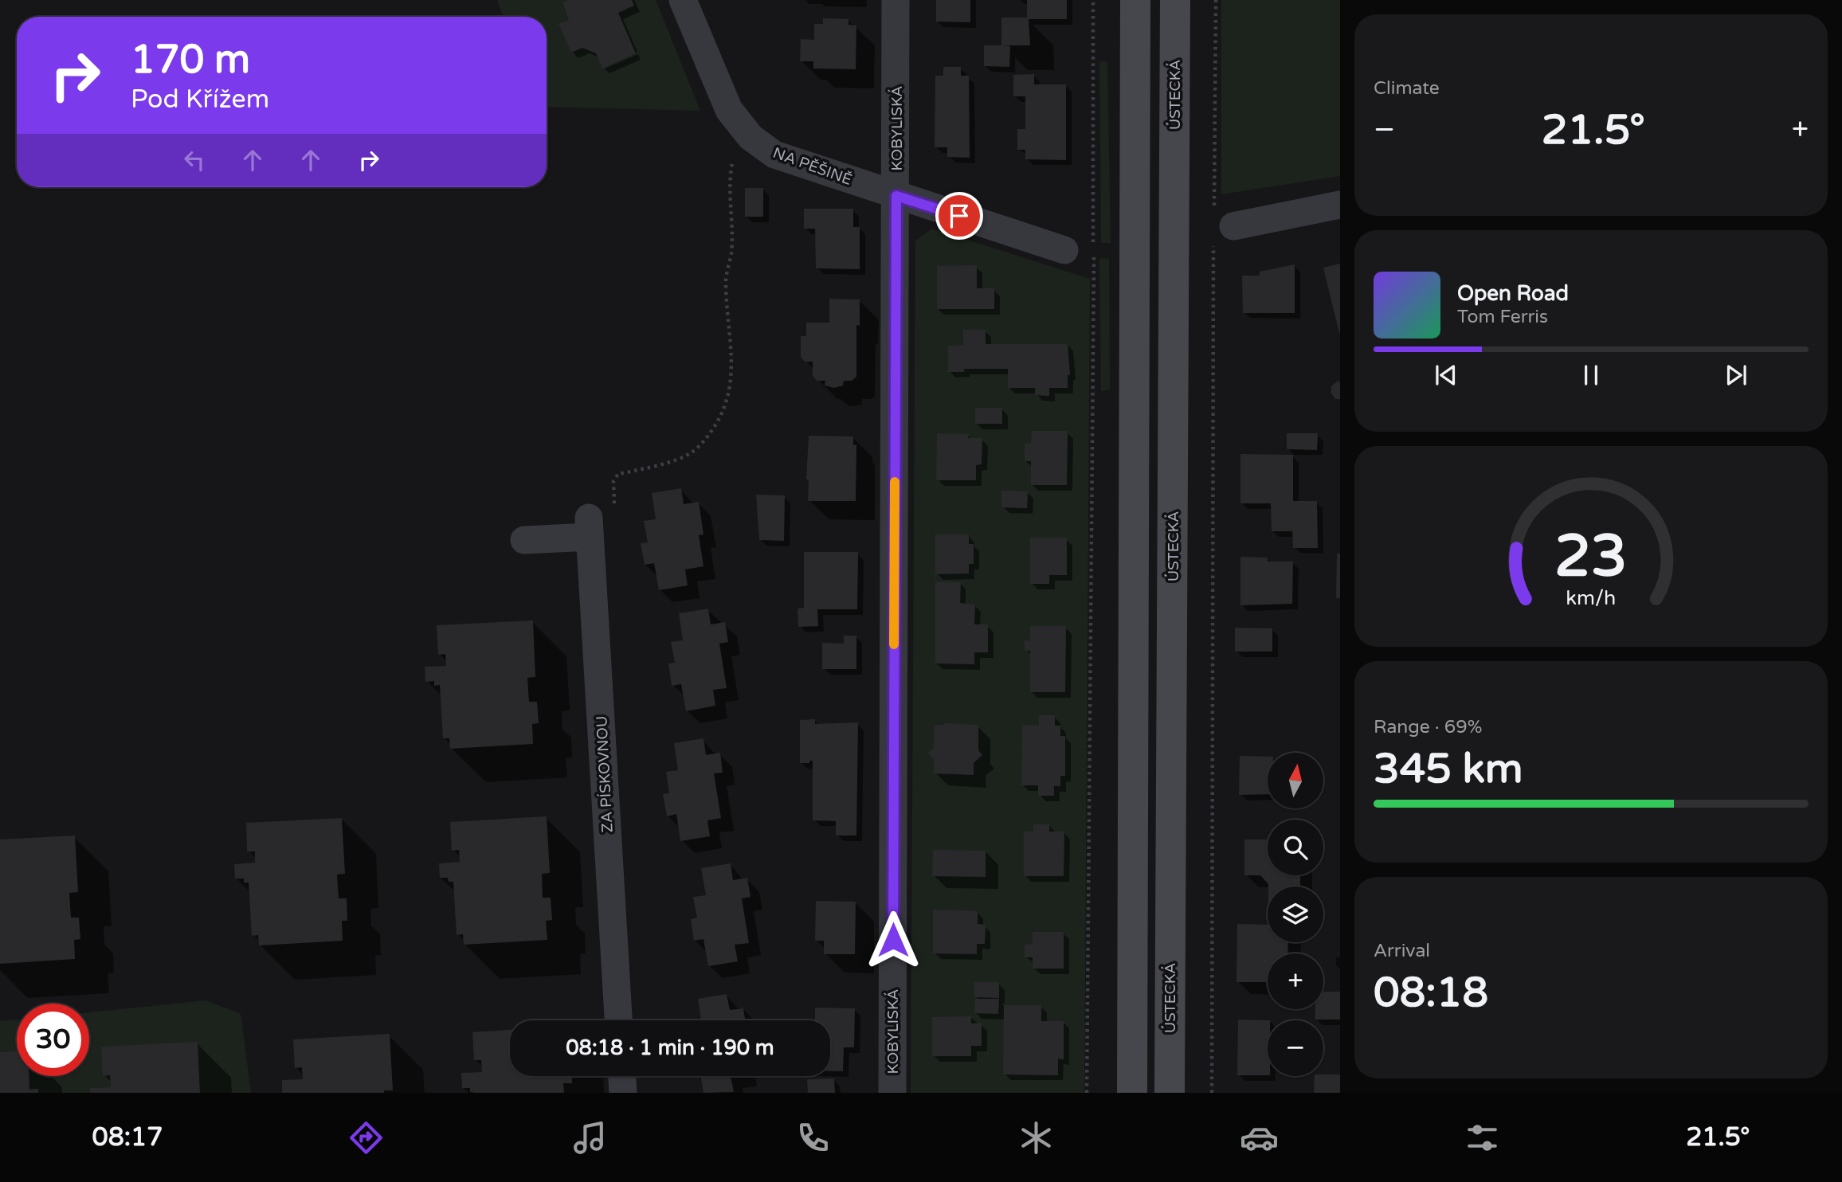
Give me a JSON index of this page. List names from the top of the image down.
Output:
{
  "streets": {
    "main road": ["ÚSTECKÁ"],
    "street": ["KOBYLISKÁ", "NA PĚŠINĚ", "ZA PÍSKOVNOU"]
  },
  "crossings": [
    ["KOBYLISKÁ", "NA PĚŠINĚ"]
  ],
  "north": "top",
  "page": {
    "tile": [
      "Climate",
      ["Range · 69%", "345 km"],
      ["Arrival", "08:18"]
    ],
    "turn": ["170 m", "Pod Křížem"],
    "heat": ["−", "21.5°", "+"],
    "song": ["Open Road", "Tom Ferris"],
    "map_buttons": ["+", "−"],
    "limit": "30",
    "trip": "08:18 · 1 min · 190 m",
    "tabs": ["08:17", "21.5°"],
    "gauge": ["23", "km/h"]
  }
}
